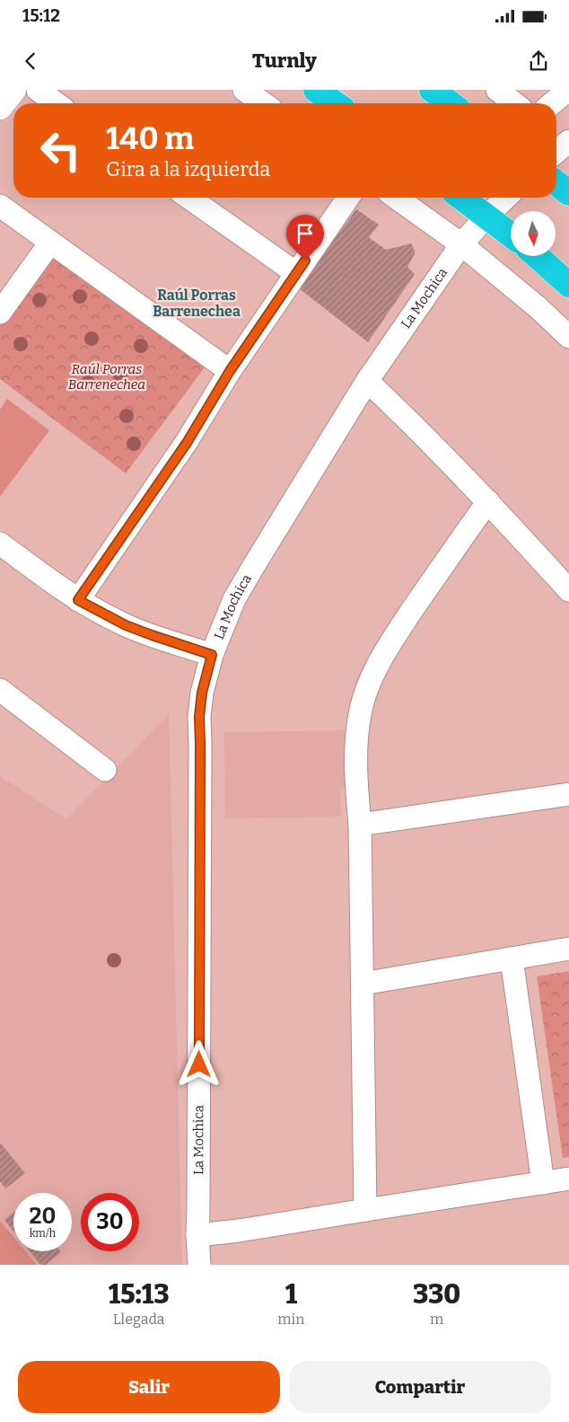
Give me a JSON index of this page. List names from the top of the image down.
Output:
{
  "streets": {
    "street": ["La Mochica"]
  },
  "districts": ["Raúl Porras Barrenechea"],
  "parks": ["Raúl Porras Barrenechea"],
  "north": "bottom",
  "page": {
    "status": "15:12",
    "header": "Turnly",
    "turn": ["140 m", "Gira a la izquierda"],
    "speed": "20 km/h",
    "limit": "30",
    "eta": [
      "15:13",
      "Llegada",
      "1",
      "min",
      "330",
      "m"
    ],
    "buttons": ["Salir", "Compartir"]
  }
}
